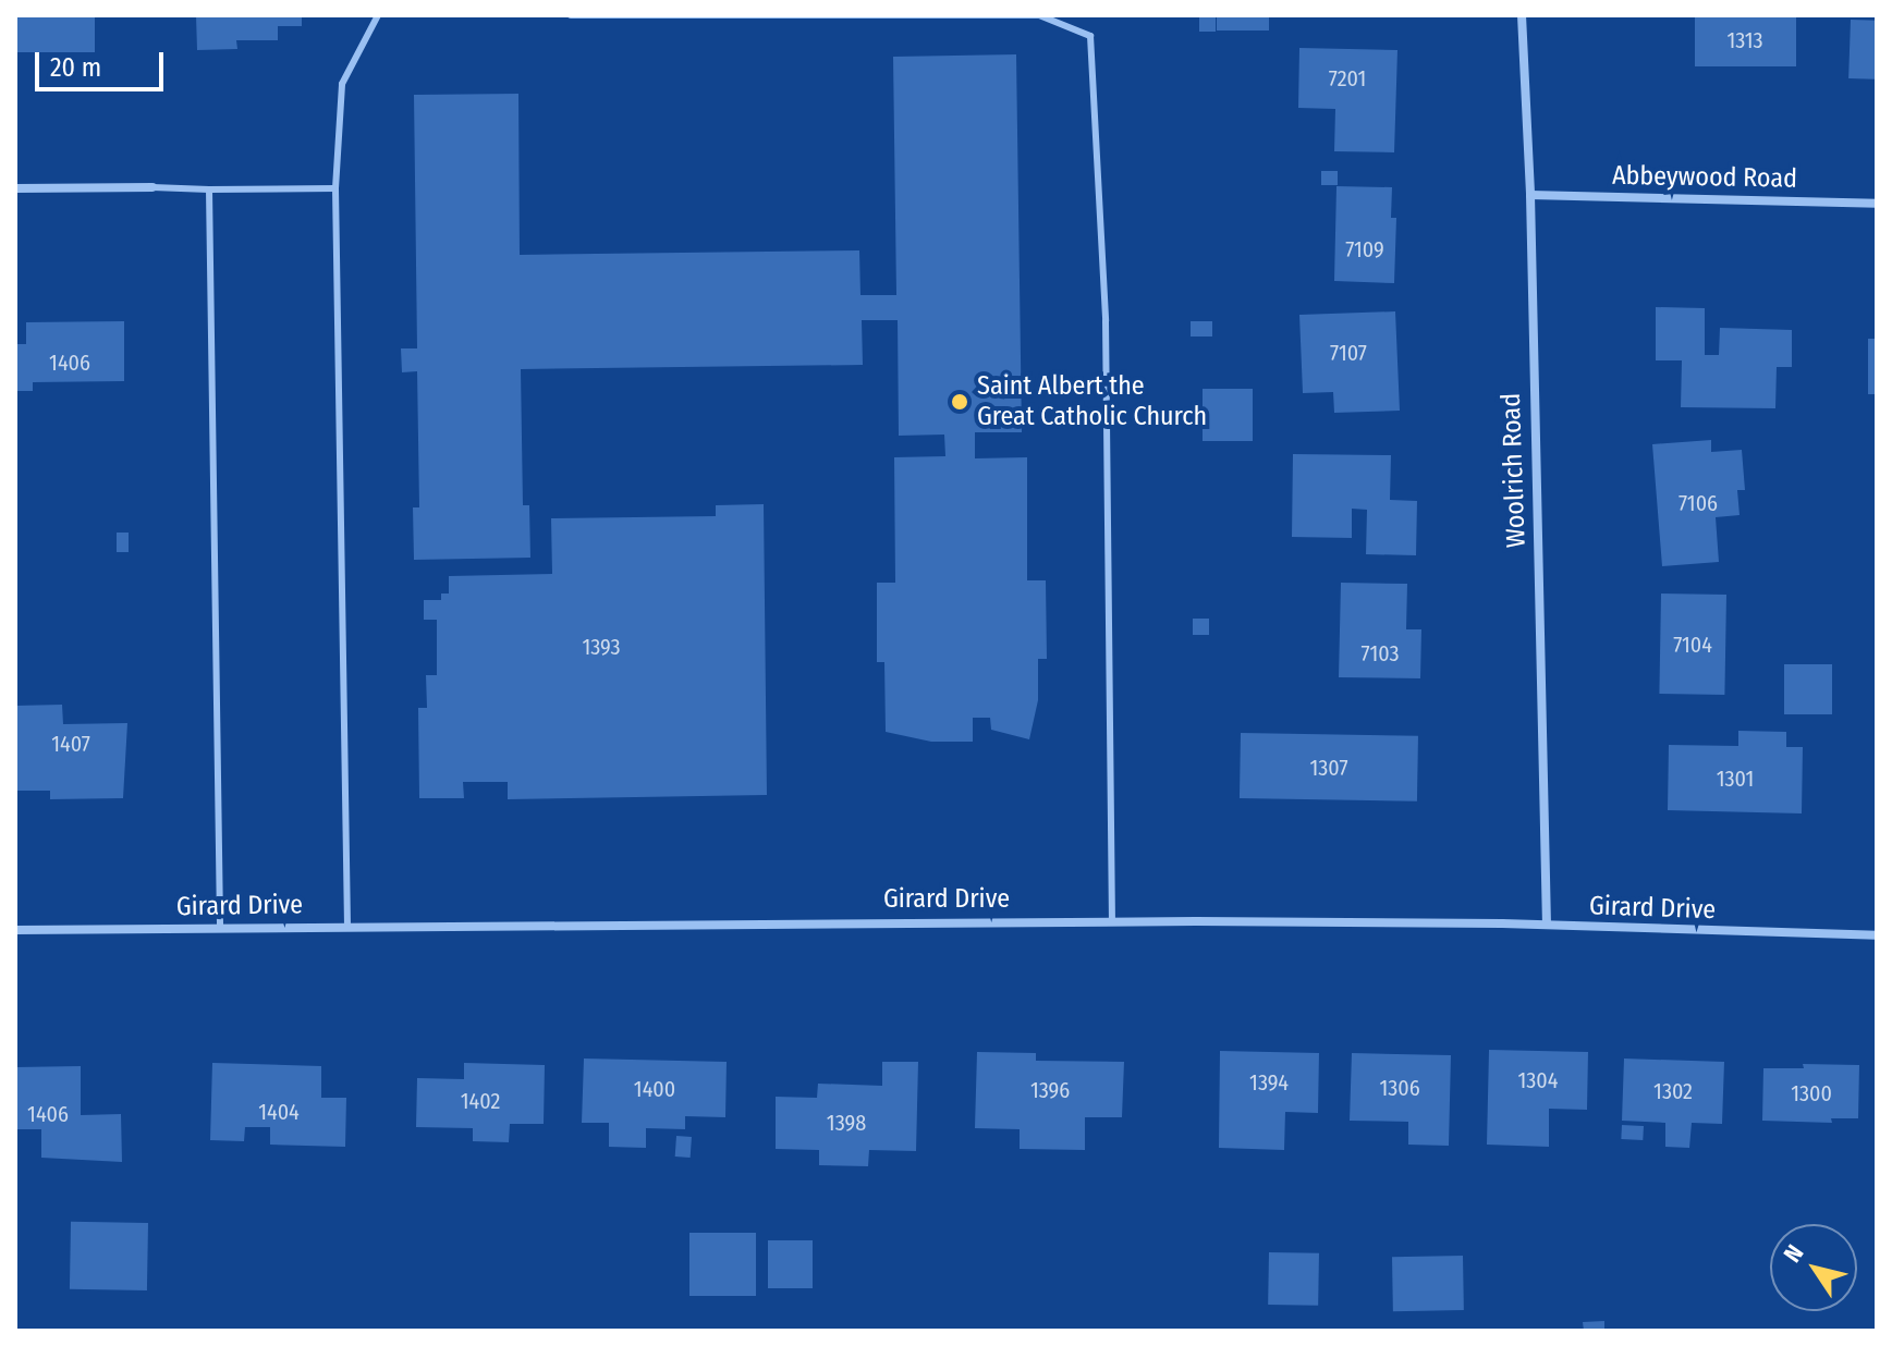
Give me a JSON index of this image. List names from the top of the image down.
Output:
{
  "streets": {
    "street": ["Abbeywood Road", "Woolrich Road", "Girard Drive"]
  },
  "crossings": [
    ["Abbeywood Road", "Woolrich Road"],
    ["Woolrich Road", "Girard Drive"]
  ],
  "places": ["Saint Albert the Great Catholic Church"],
  "house_numbers": [
    "1313",
    "7201",
    "7109",
    "7107",
    "1406",
    "7106",
    "7104",
    "1393",
    "7103",
    "1407",
    "1307",
    "1301",
    "1304",
    "1394",
    "1306",
    "1400",
    "1396",
    "1302",
    "1300",
    "1402",
    "1404",
    "1406",
    "1398"
  ],
  "scale_bar": "20 m",
  "north": "top left"
}
